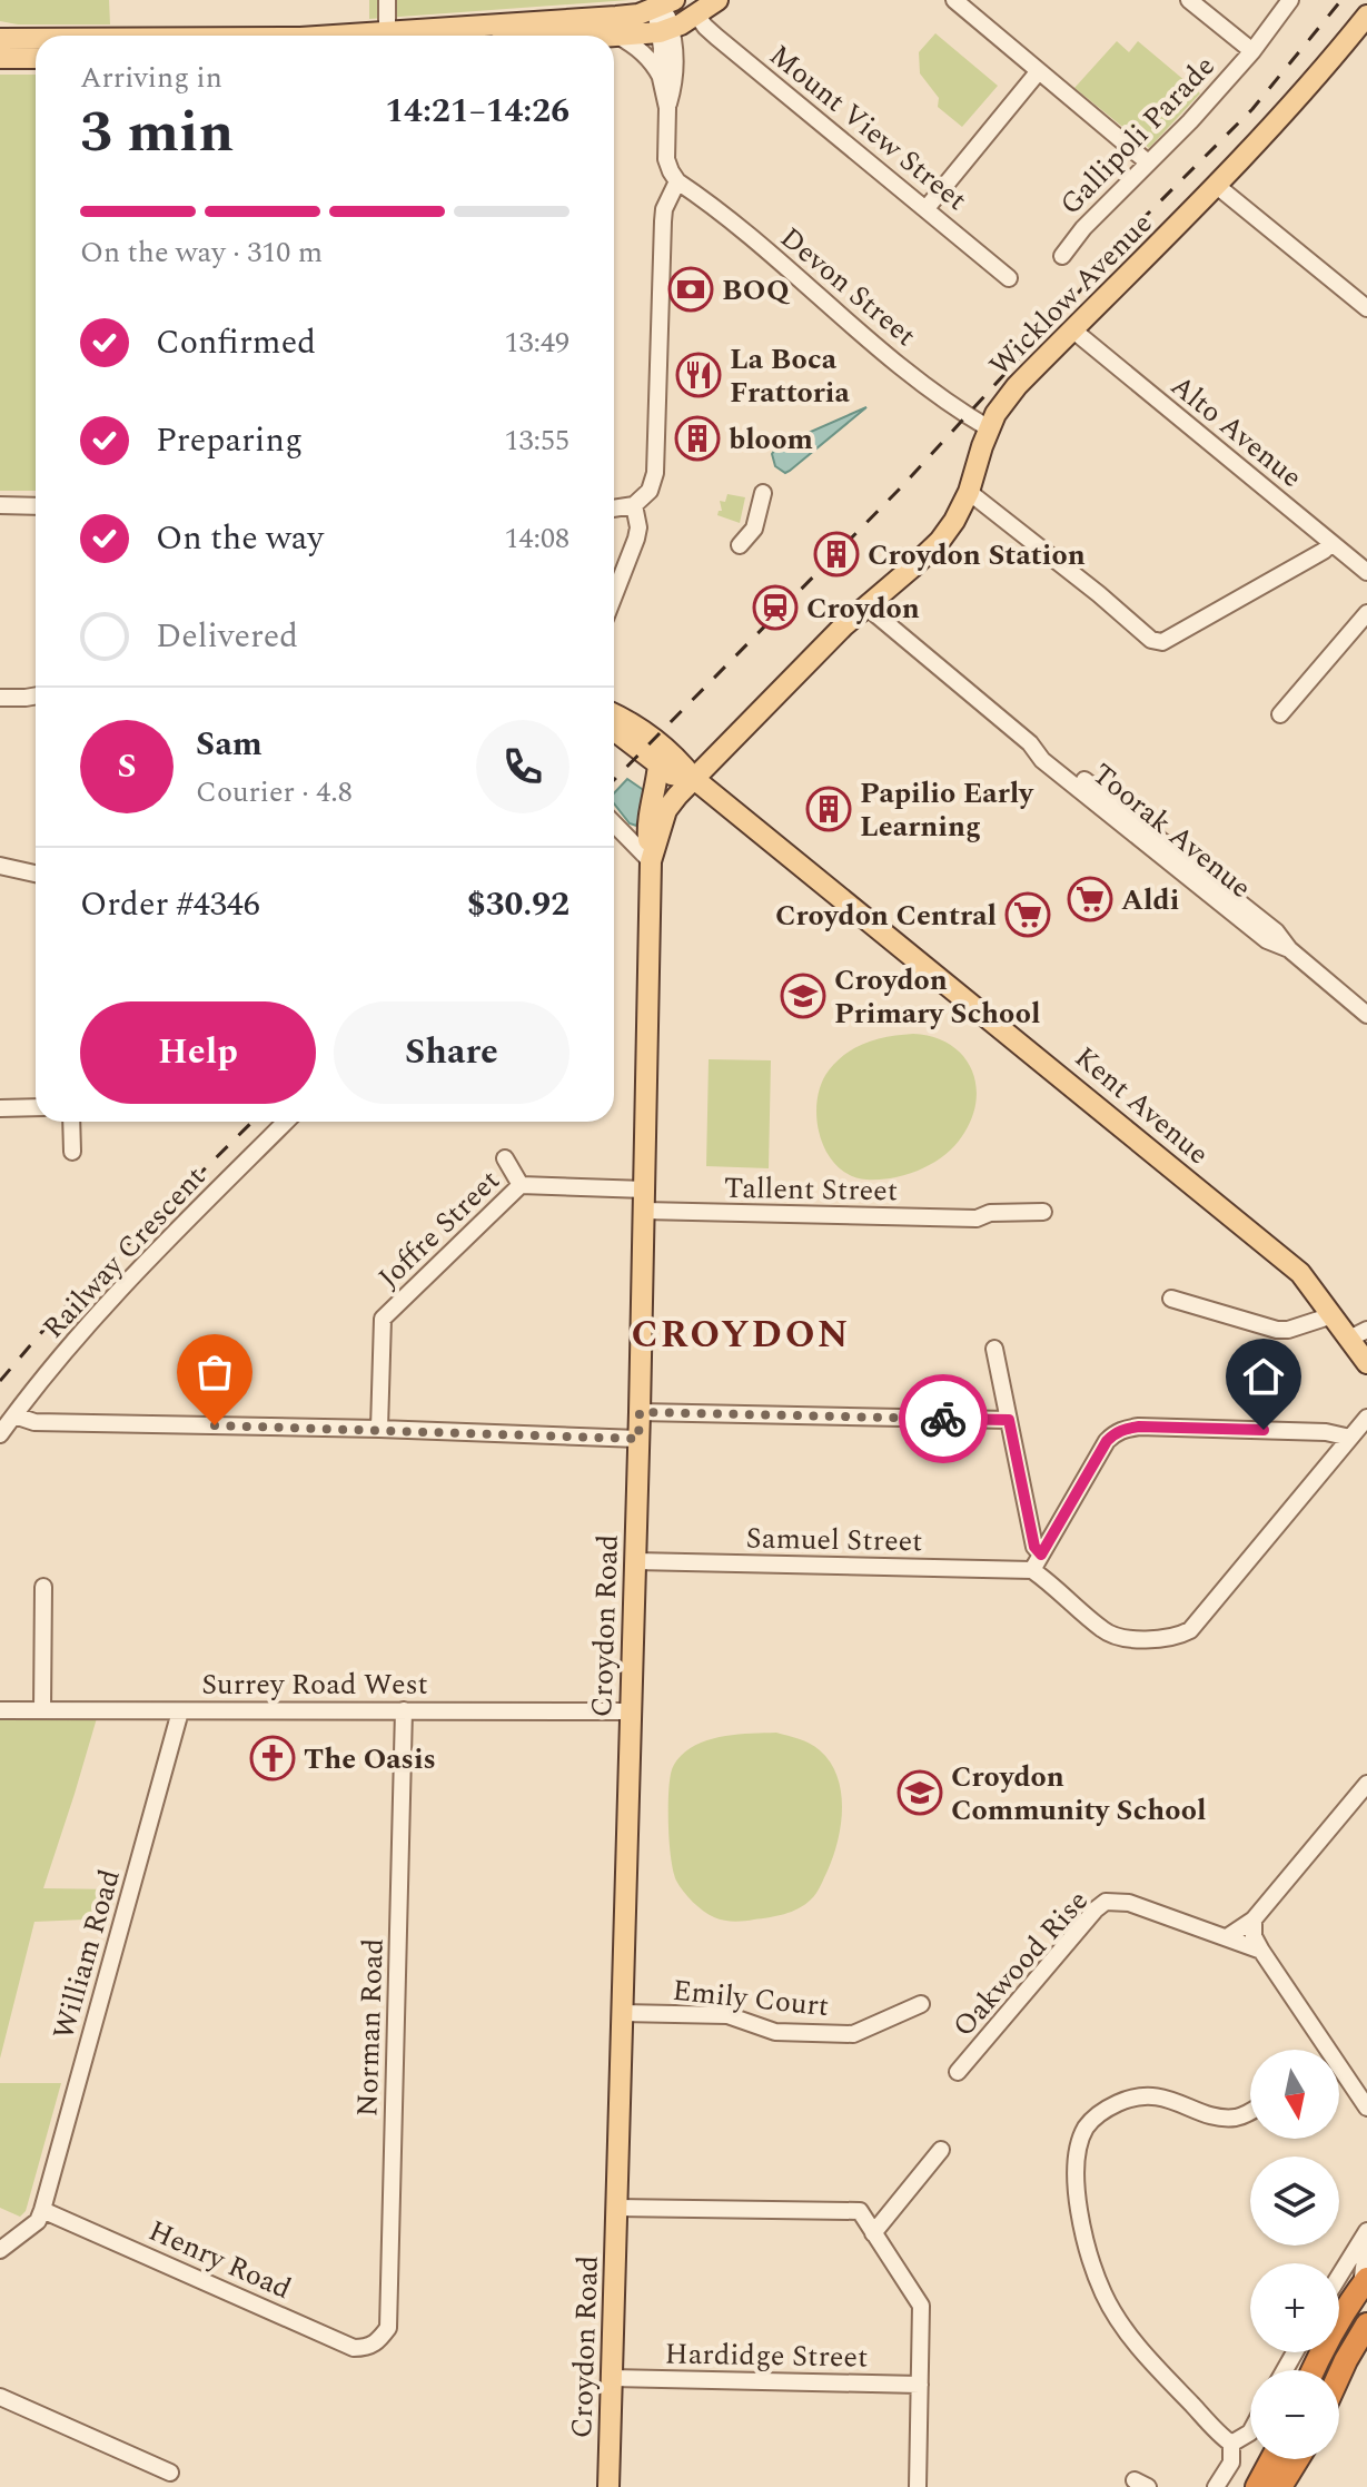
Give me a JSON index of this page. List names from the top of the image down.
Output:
{
  "streets": {
    "main road": ["Wicklow Avenue", "Kent Avenue", "Croydon Road"],
    "street": [
      "Mount View Street",
      "Gallipoli Parade",
      "Devon Street",
      "Alto Avenue",
      "Toorak Avenue",
      "Tallent Street",
      "Joffre Street",
      "Railway Crescent",
      "Samuel Street",
      "Surrey Road West",
      "William Road",
      "Oakwood Rise",
      "Emily Court",
      "Norman Road",
      "Henry Road",
      "Hardidge Street"
    ]
  },
  "crossings": [
    ["Devon Street", "Wicklow Avenue"],
    ["Wicklow Avenue", "Alto Avenue"],
    ["Wicklow Avenue", "Toorak Avenue"],
    ["Wicklow Avenue", "Kent Avenue"],
    ["Wicklow Avenue", "Croydon Road"],
    ["Kent Avenue", "Croydon Road"],
    ["Tallent Street", "Croydon Road"],
    ["Joffre Street", "Croydon Road"],
    ["Samuel Street", "Croydon Road"],
    ["Croydon Road", "Surrey Road West"],
    ["Croydon Road", "Emily Court"],
    ["Croydon Road", "Hardidge Street"],
    ["Surrey Road West", "William Road"],
    ["Surrey Road West", "Norman Road"],
    ["William Road", "Henry Road"],
    ["Norman Road", "Henry Road"]
  ],
  "districts": ["CROYDON"],
  "places": {
    "bank": ["BOQ"],
    "restaurant": ["La Boca Frattoria"],
    "building": ["bloom", "Croydon Station", "Papilio Early Learning"],
    "station": ["Croydon"],
    "supermarket": ["Aldi", "Croydon Central"],
    "school or university": ["Croydon Primary School", "Croydon Community School"],
    "church": ["The Oasis"]
  },
  "north": "bottom",
  "page": {
    "heading": ["3 min", "Arriving in", "14:21–14:26"],
    "panel": [
      "Sam",
      "Courier · 4.8",
      "Order #4346",
      "$30.92"
    ],
    "bar": "On the way · 310 m",
    "list": [
      ["Confirmed", "13:49"],
      ["Preparing", "13:55"],
      ["On the way", "14:08"],
      "Delivered"
    ],
    "round": "S",
    "buttons": ["Help", "Share"],
    "map_buttons": ["+", "−"]
  }
}
